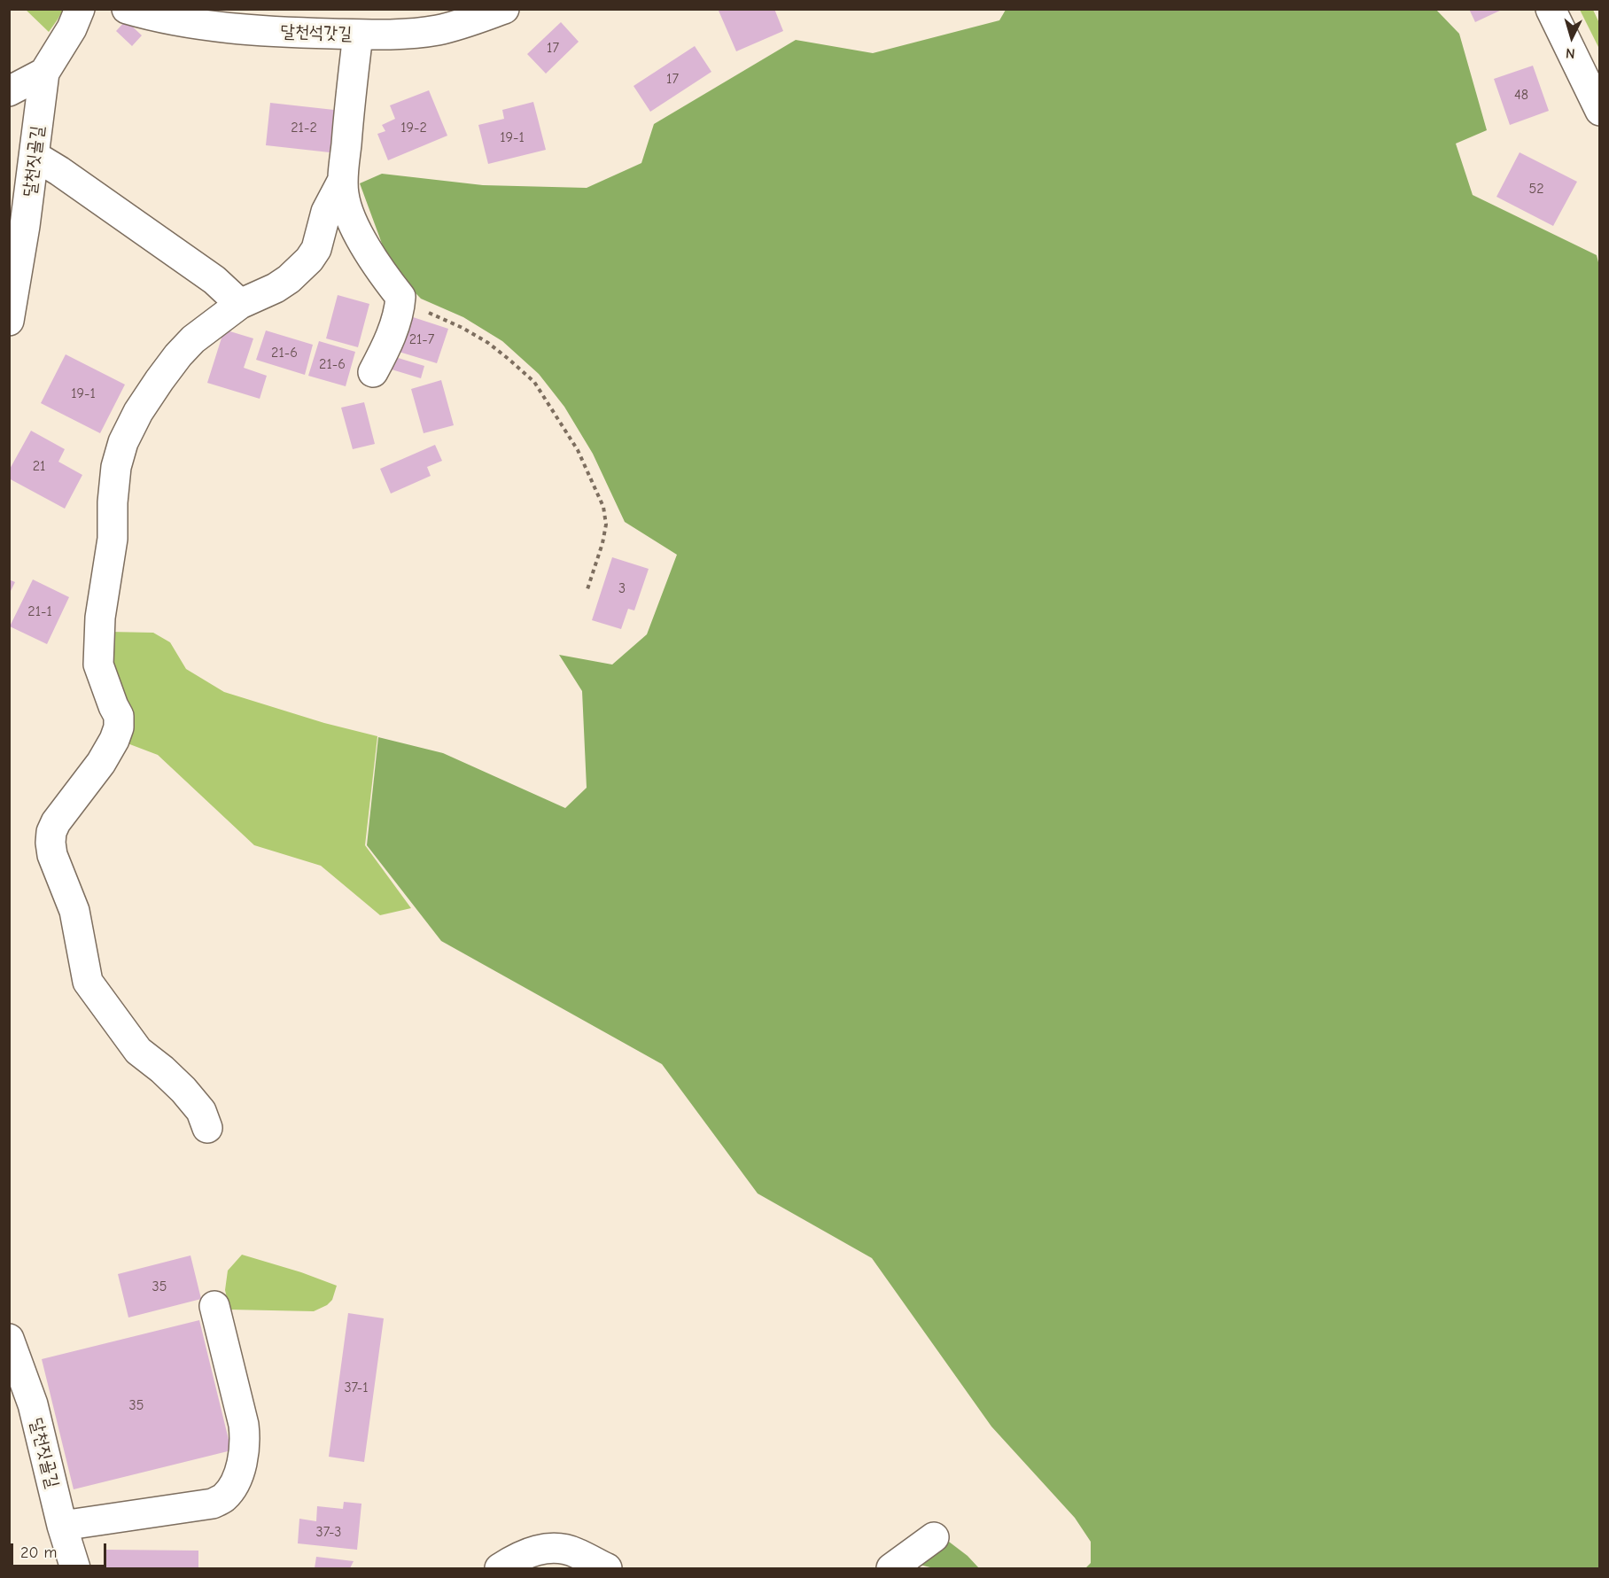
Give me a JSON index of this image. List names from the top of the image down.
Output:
{
  "streets": {
    "street": ["달천석갓길", "달천짓골길"]
  },
  "house_numbers": [
    "17",
    "17",
    "48",
    "21-2",
    "19-2",
    "19-1",
    "52",
    "21-7",
    "21-6",
    "21-6",
    "19-1",
    "21",
    "3",
    "21-1",
    "35",
    "37-1",
    "35",
    "37-3"
  ],
  "scale_bar": "20 m",
  "north": "bottom"
}
